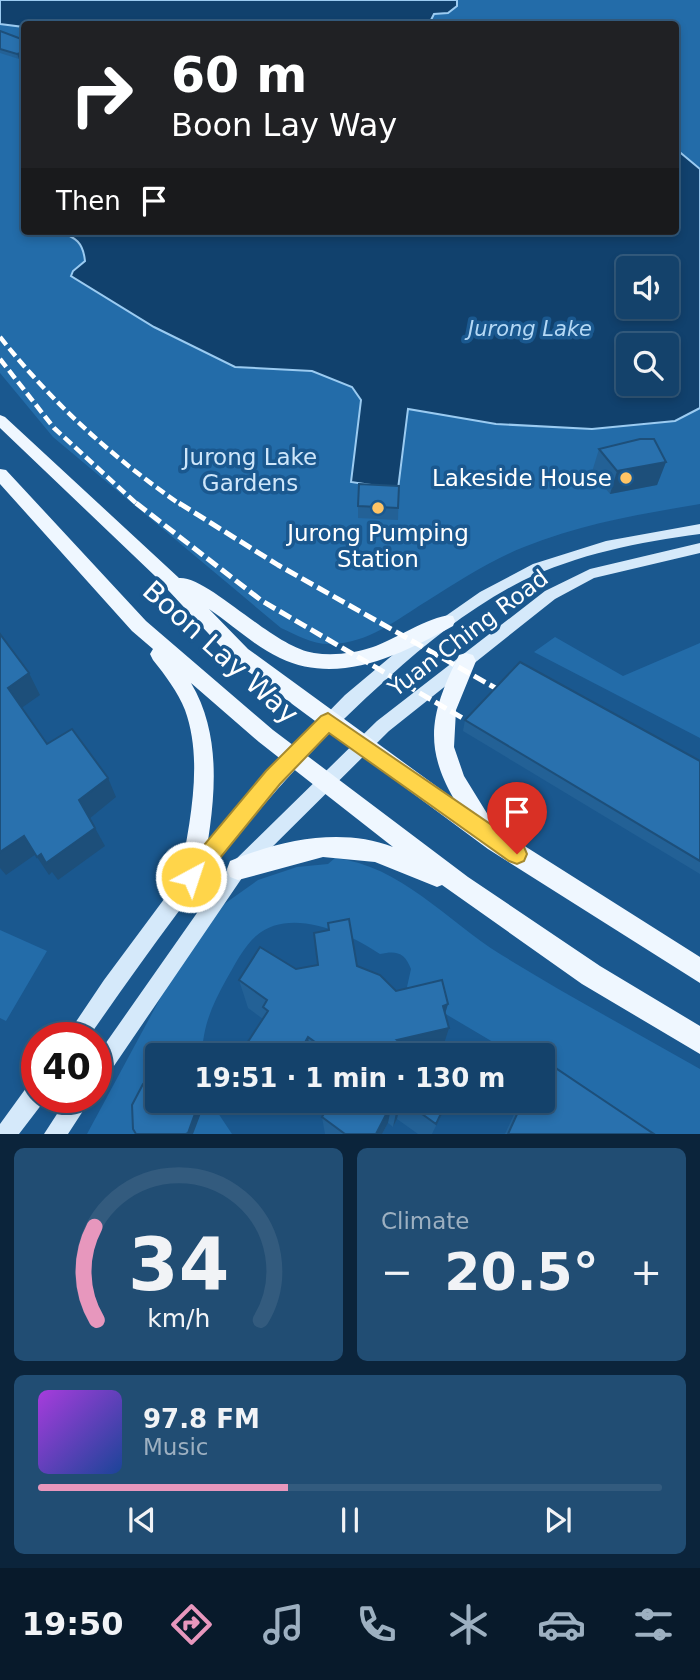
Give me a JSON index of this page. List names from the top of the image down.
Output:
{
  "streets": {
    "main road": ["Boon Lay Way"],
    "street": ["Yuan Ching Road"]
  },
  "crossings": [
    ["Yuan Ching Road", "Boon Lay Way"]
  ],
  "water": ["Jurong Lake"],
  "parks": ["Jurong Lake Gardens"],
  "places": ["Lakeside House", "Jurong Pumping Station"],
  "page": {
    "turn": ["60 m", "Boon Lay Way"],
    "then": "Then",
    "limit": "40",
    "trip": "19:51 · 1 min · 130 m",
    "tile": "Climate",
    "heat": ["−", "20.5°", "+"],
    "song": ["97.8 FM", "Music"],
    "tabs": "19:50",
    "gauge": ["34", "km/h"]
  }
}
